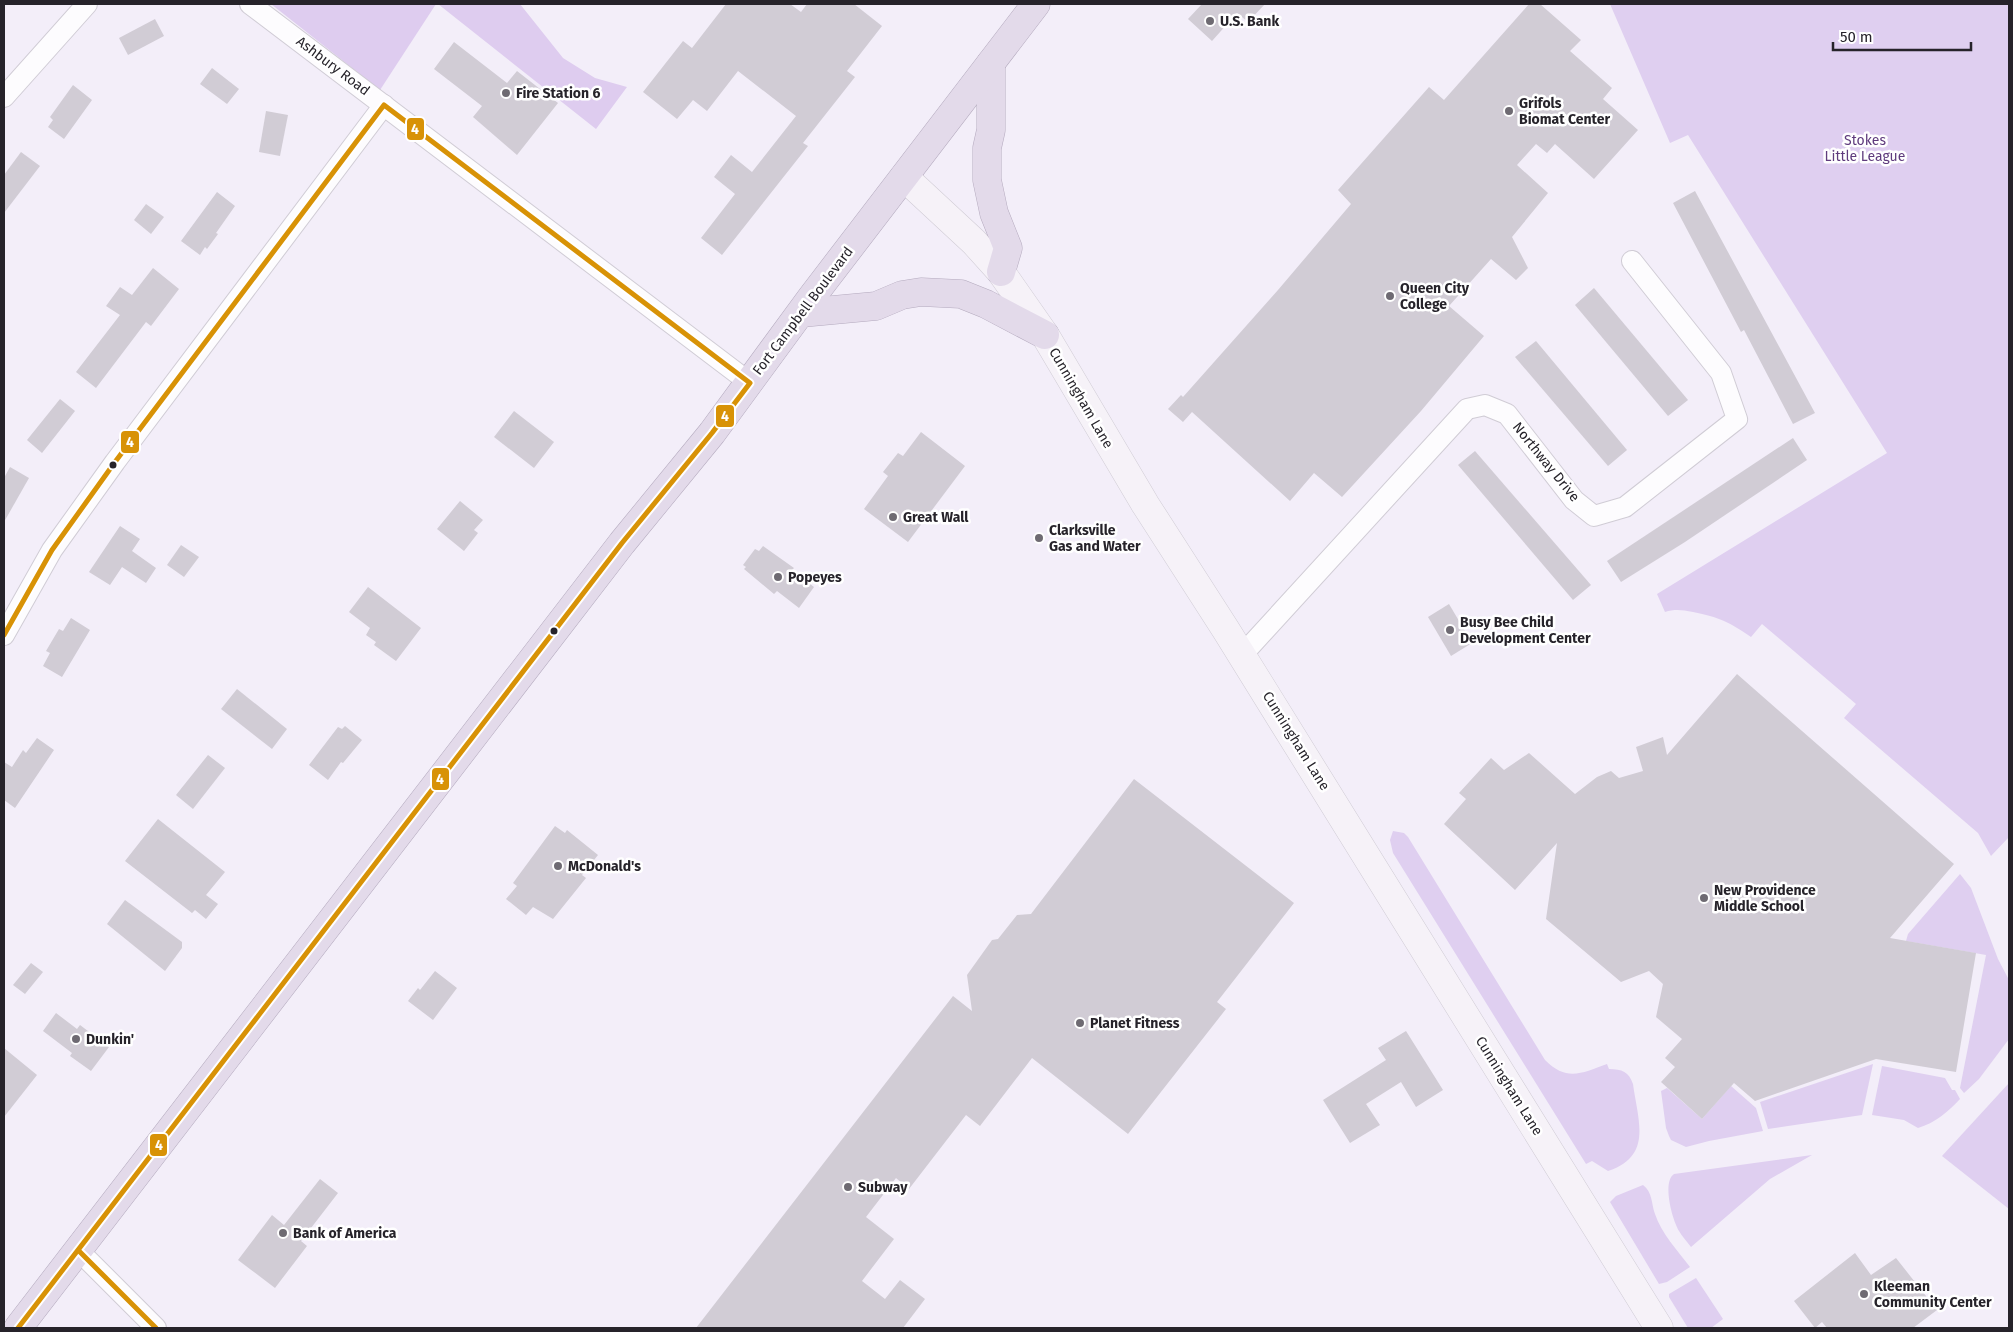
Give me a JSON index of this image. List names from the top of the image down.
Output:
{
  "streets": {
    "highway": ["Fort Campbell Boulevard"],
    "street": ["Ashbury Road", "Cunningham Lane", "Northway Drive"]
  },
  "crossings": [
    ["Ashbury Road", "Fort Campbell Boulevard"],
    ["Fort Campbell Boulevard", "Cunningham Lane"],
    ["Cunningham Lane", "Northway Drive"]
  ],
  "parks": ["Stokes Little League"],
  "places": [
    "U.S. Bank",
    "Fire Station 6",
    "Grifols Biomat Center",
    "Queen City College",
    "Great Wall",
    "Clarksville Gas and Water",
    "Popeyes",
    "Busy Bee Child Development Center",
    "McDonald's",
    "New Providence Middle School",
    "Planet Fitness",
    "Dunkin'",
    "Subway",
    "Bank of America",
    "Kleeman Community Center"
  ],
  "lines": ["transit line 4"],
  "scale_bar": "50 m"
}
